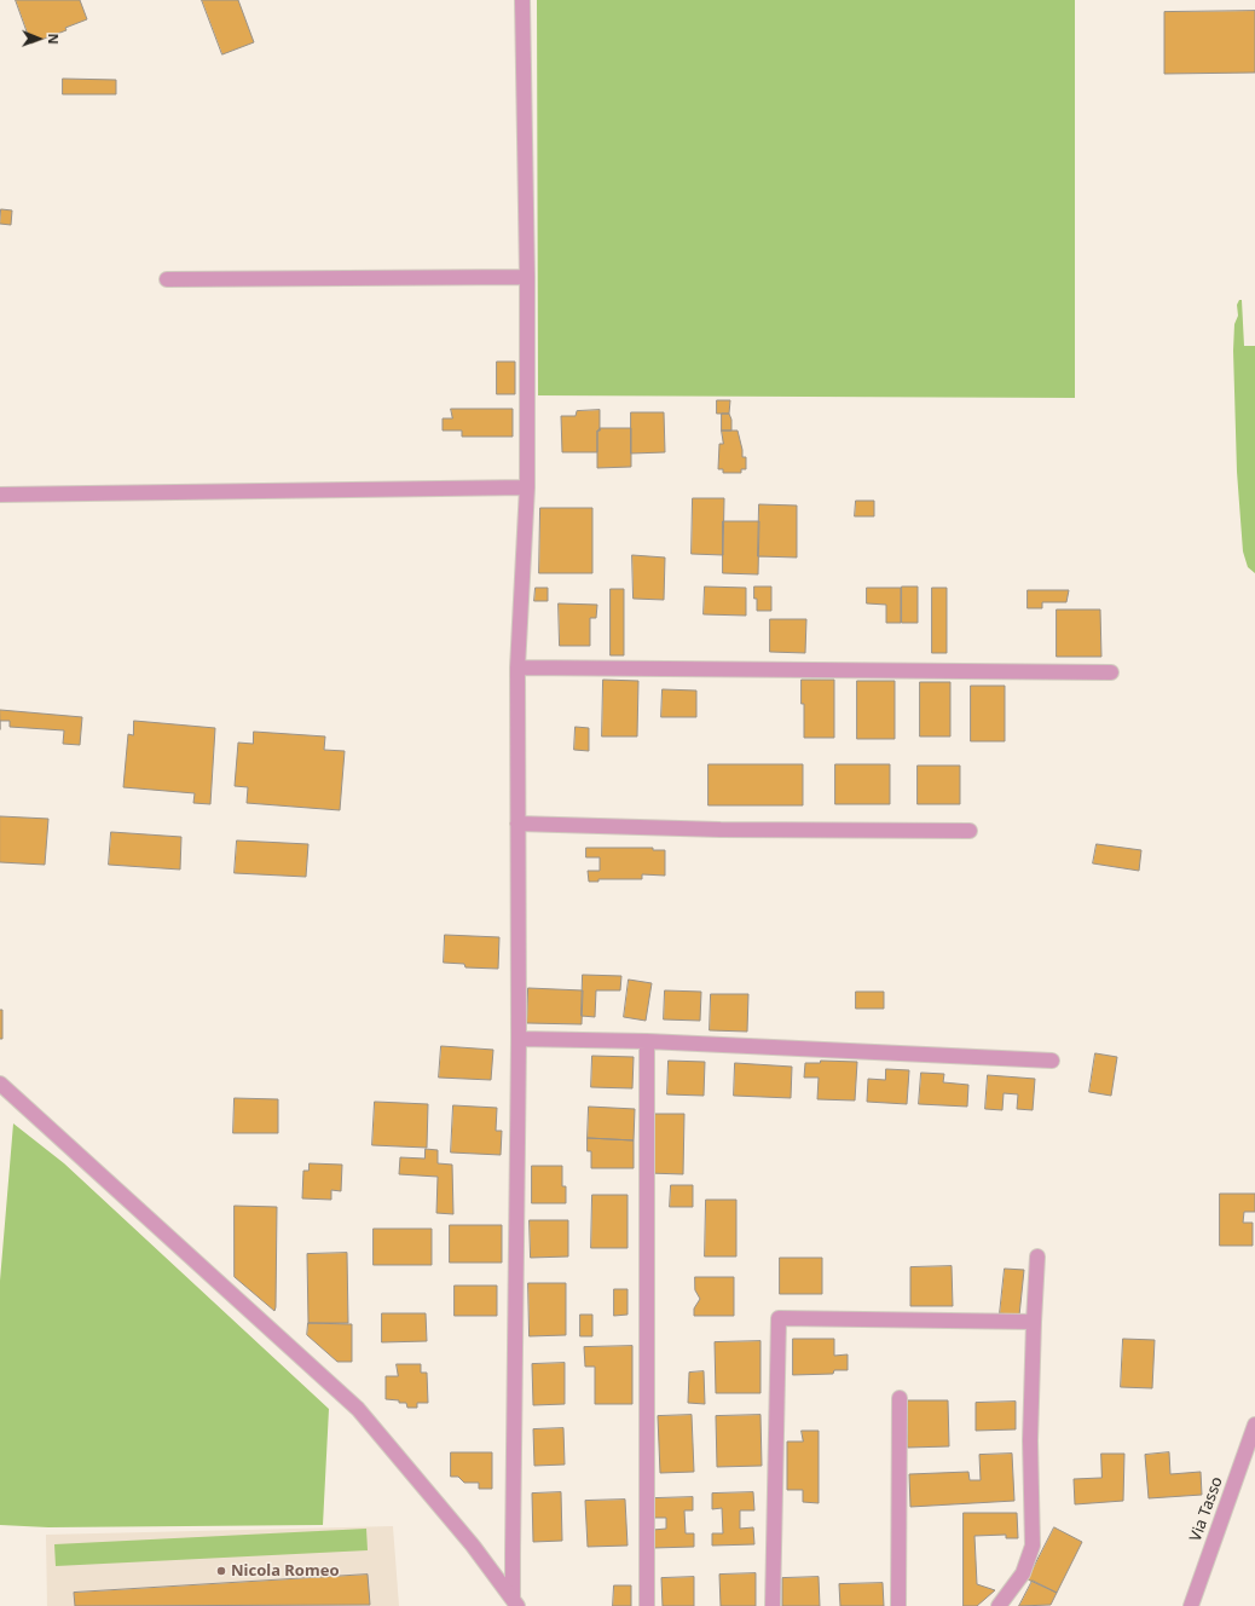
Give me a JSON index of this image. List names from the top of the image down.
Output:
{
  "streets": {
    "street": ["Via Tasso"]
  },
  "places": ["Nicola Romeo"],
  "north": "right"
}
